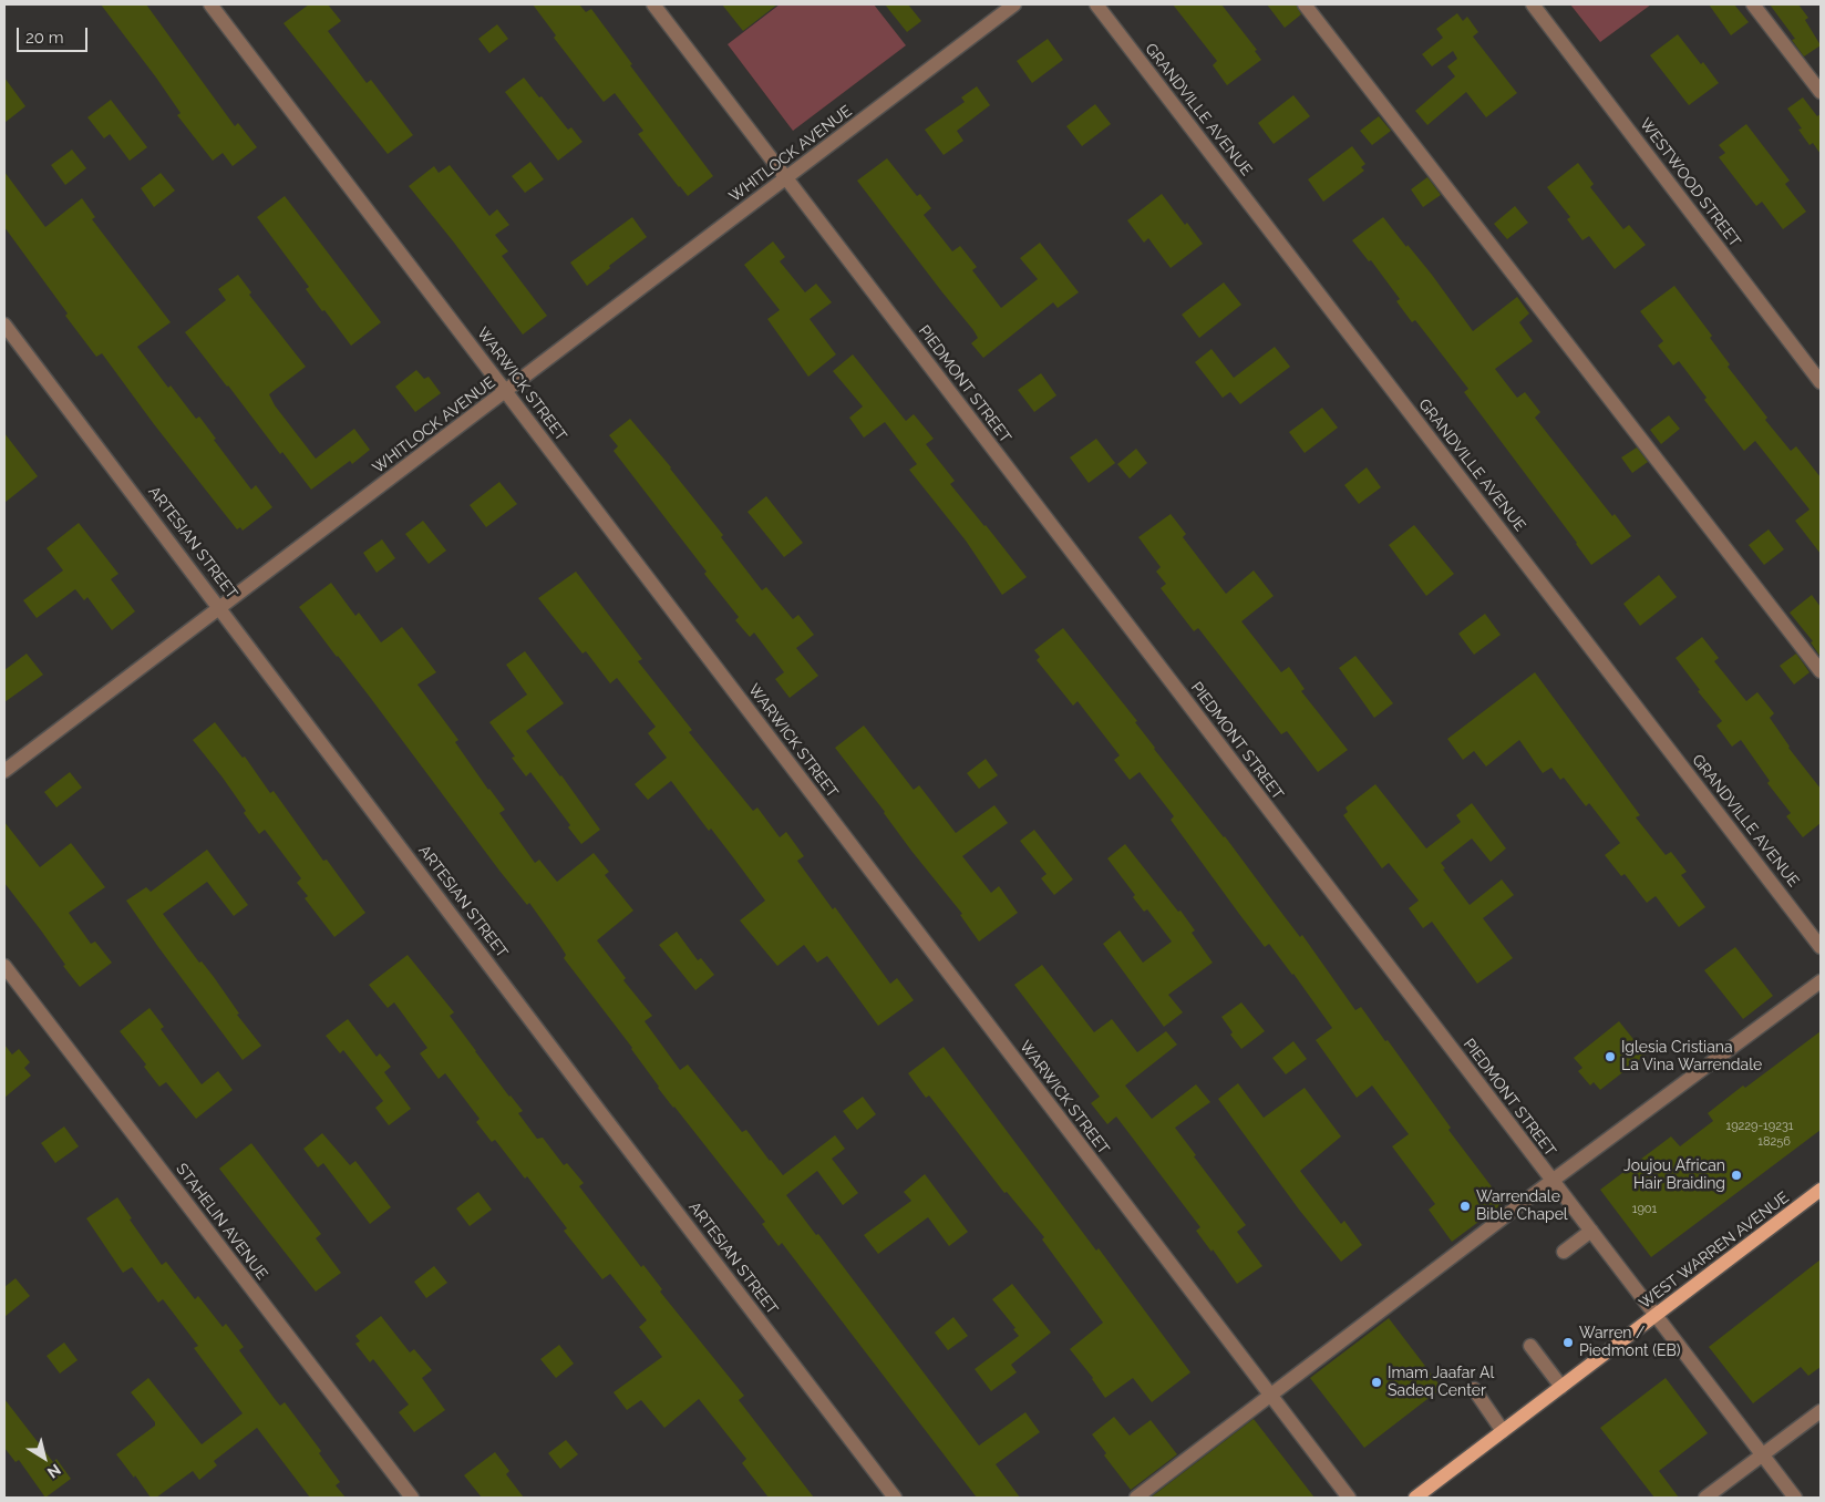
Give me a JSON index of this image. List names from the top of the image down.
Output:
{
  "streets": {
    "main road": ["WEST WARREN AVENUE"],
    "street": [
      "GRANDVILLE AVENUE",
      "WHITLOCK AVENUE",
      "WESTWOOD STREET",
      "WARWICK STREET",
      "PIEDMONT STREET",
      "ARTESIAN STREET",
      "STAHELIN AVENUE"
    ]
  },
  "crossings": [
    ["WHITLOCK AVENUE", "WARWICK STREET"],
    ["WHITLOCK AVENUE", "PIEDMONT STREET"],
    ["WHITLOCK AVENUE", "ARTESIAN STREET"],
    ["PIEDMONT STREET", "WEST WARREN AVENUE"]
  ],
  "places": [
    "Iglesia Cristiana La Vina Warrendale",
    "Joujou African Hair Braiding",
    "Warrendale Bible Chapel",
    "Warren / Piedmont (EB)",
    "Imam Jaafar Al Sadeq Center"
  ],
  "house_numbers": ["19229-19231", "18256", "1901"],
  "scale_bar": "20 m",
  "north": "bottom right"
}
